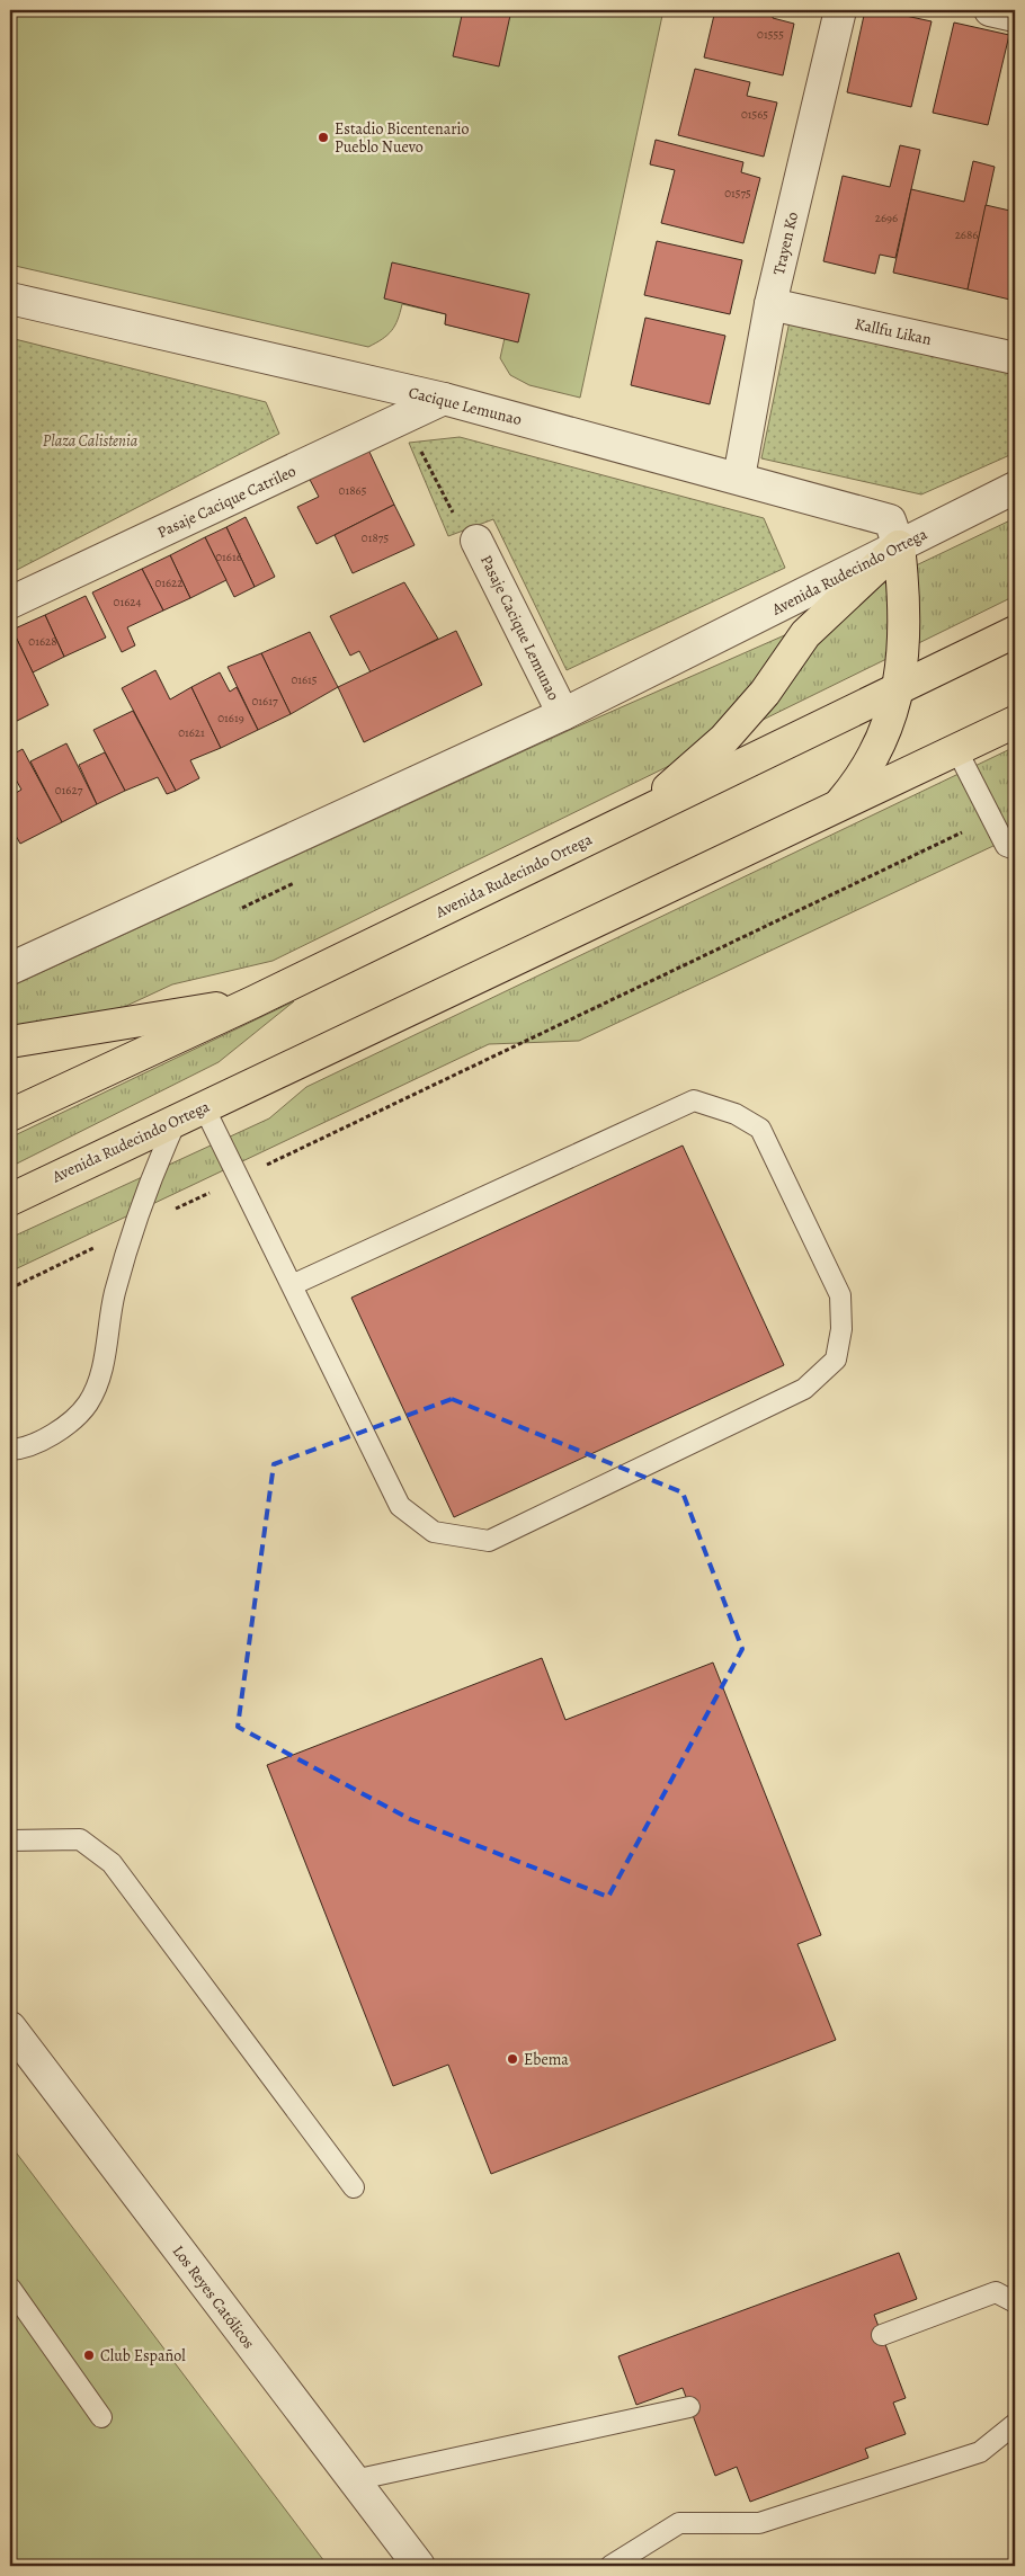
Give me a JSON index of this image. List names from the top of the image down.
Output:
{
  "streets": {
    "main road": ["Avenida Rudecindo Ortega"],
    "street": [
      "Trayen Ko",
      "Kallfu Likan",
      "Cacique Lemunao",
      "Pasaje Cacique Catrileo",
      "Pasaje Cacique Lemunao",
      "Los Reyes Católicos"
    ]
  },
  "crossings": [
    ["Trayen Ko", "Kallfu Likan"],
    ["Trayen Ko", "Cacique Lemunao"],
    ["Cacique Lemunao", "Pasaje Cacique Catrileo"],
    ["Cacique Lemunao", "Avenida Rudecindo Ortega"],
    ["Avenida Rudecindo Ortega", "Pasaje Cacique Lemunao"]
  ],
  "parks": ["Plaza Calistenia"],
  "places": ["Estadio Bicentenario Pueblo Nuevo", "Ebema", "Club Español"],
  "house_numbers": [
    "01555",
    "01565",
    "01575",
    "2696",
    "2686",
    "01865",
    "01875",
    "01616",
    "01622",
    "01624",
    "01628",
    "01615",
    "01617",
    "01619",
    "01621",
    "01627"
  ]
}
